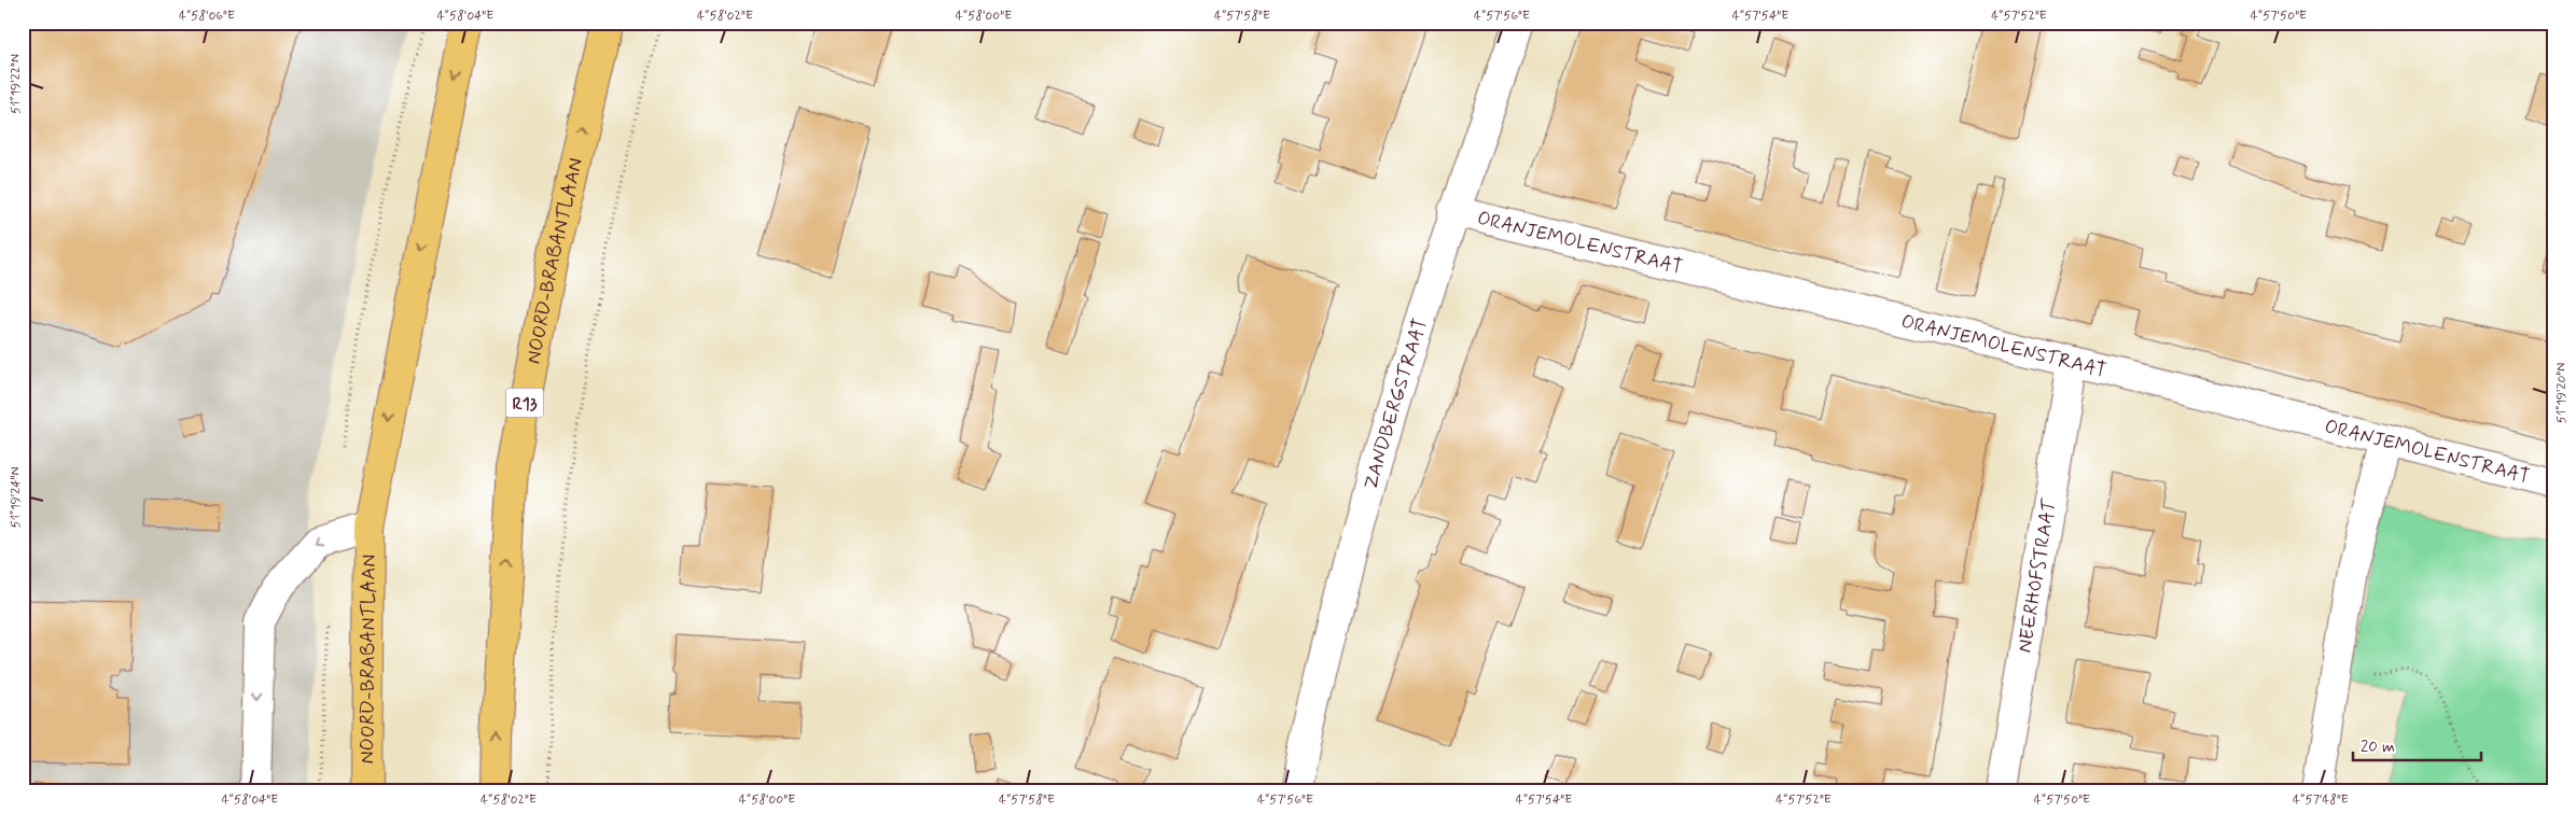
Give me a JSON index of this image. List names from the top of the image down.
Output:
{
  "streets": {
    "main road": ["NOORD-BRABANTLAAN", "R13"],
    "street": ["ORANJEMOLENSTRAAT", "ZANDBERGSTRAAT", "NEERHOFSTRAAT"]
  },
  "crossings": [
    ["ORANJEMOLENSTRAAT", "ZANDBERGSTRAAT"],
    ["ORANJEMOLENSTRAAT", "NEERHOFSTRAAT"]
  ],
  "scale_bar": "20 m",
  "coordinates": [
    "4°58'06\"E",
    "4°58'04\"E",
    "4°58'02\"E",
    "4°58'00\"E",
    "4°57'58\"E",
    "4°57'56\"E",
    "4°57'54\"E",
    "4°57'52\"E",
    "4°57'50\"E",
    "51°19'22\"N",
    "51°19'20\"N",
    "51°19'24\"N",
    "4°57'48\"E"
  ]
}
